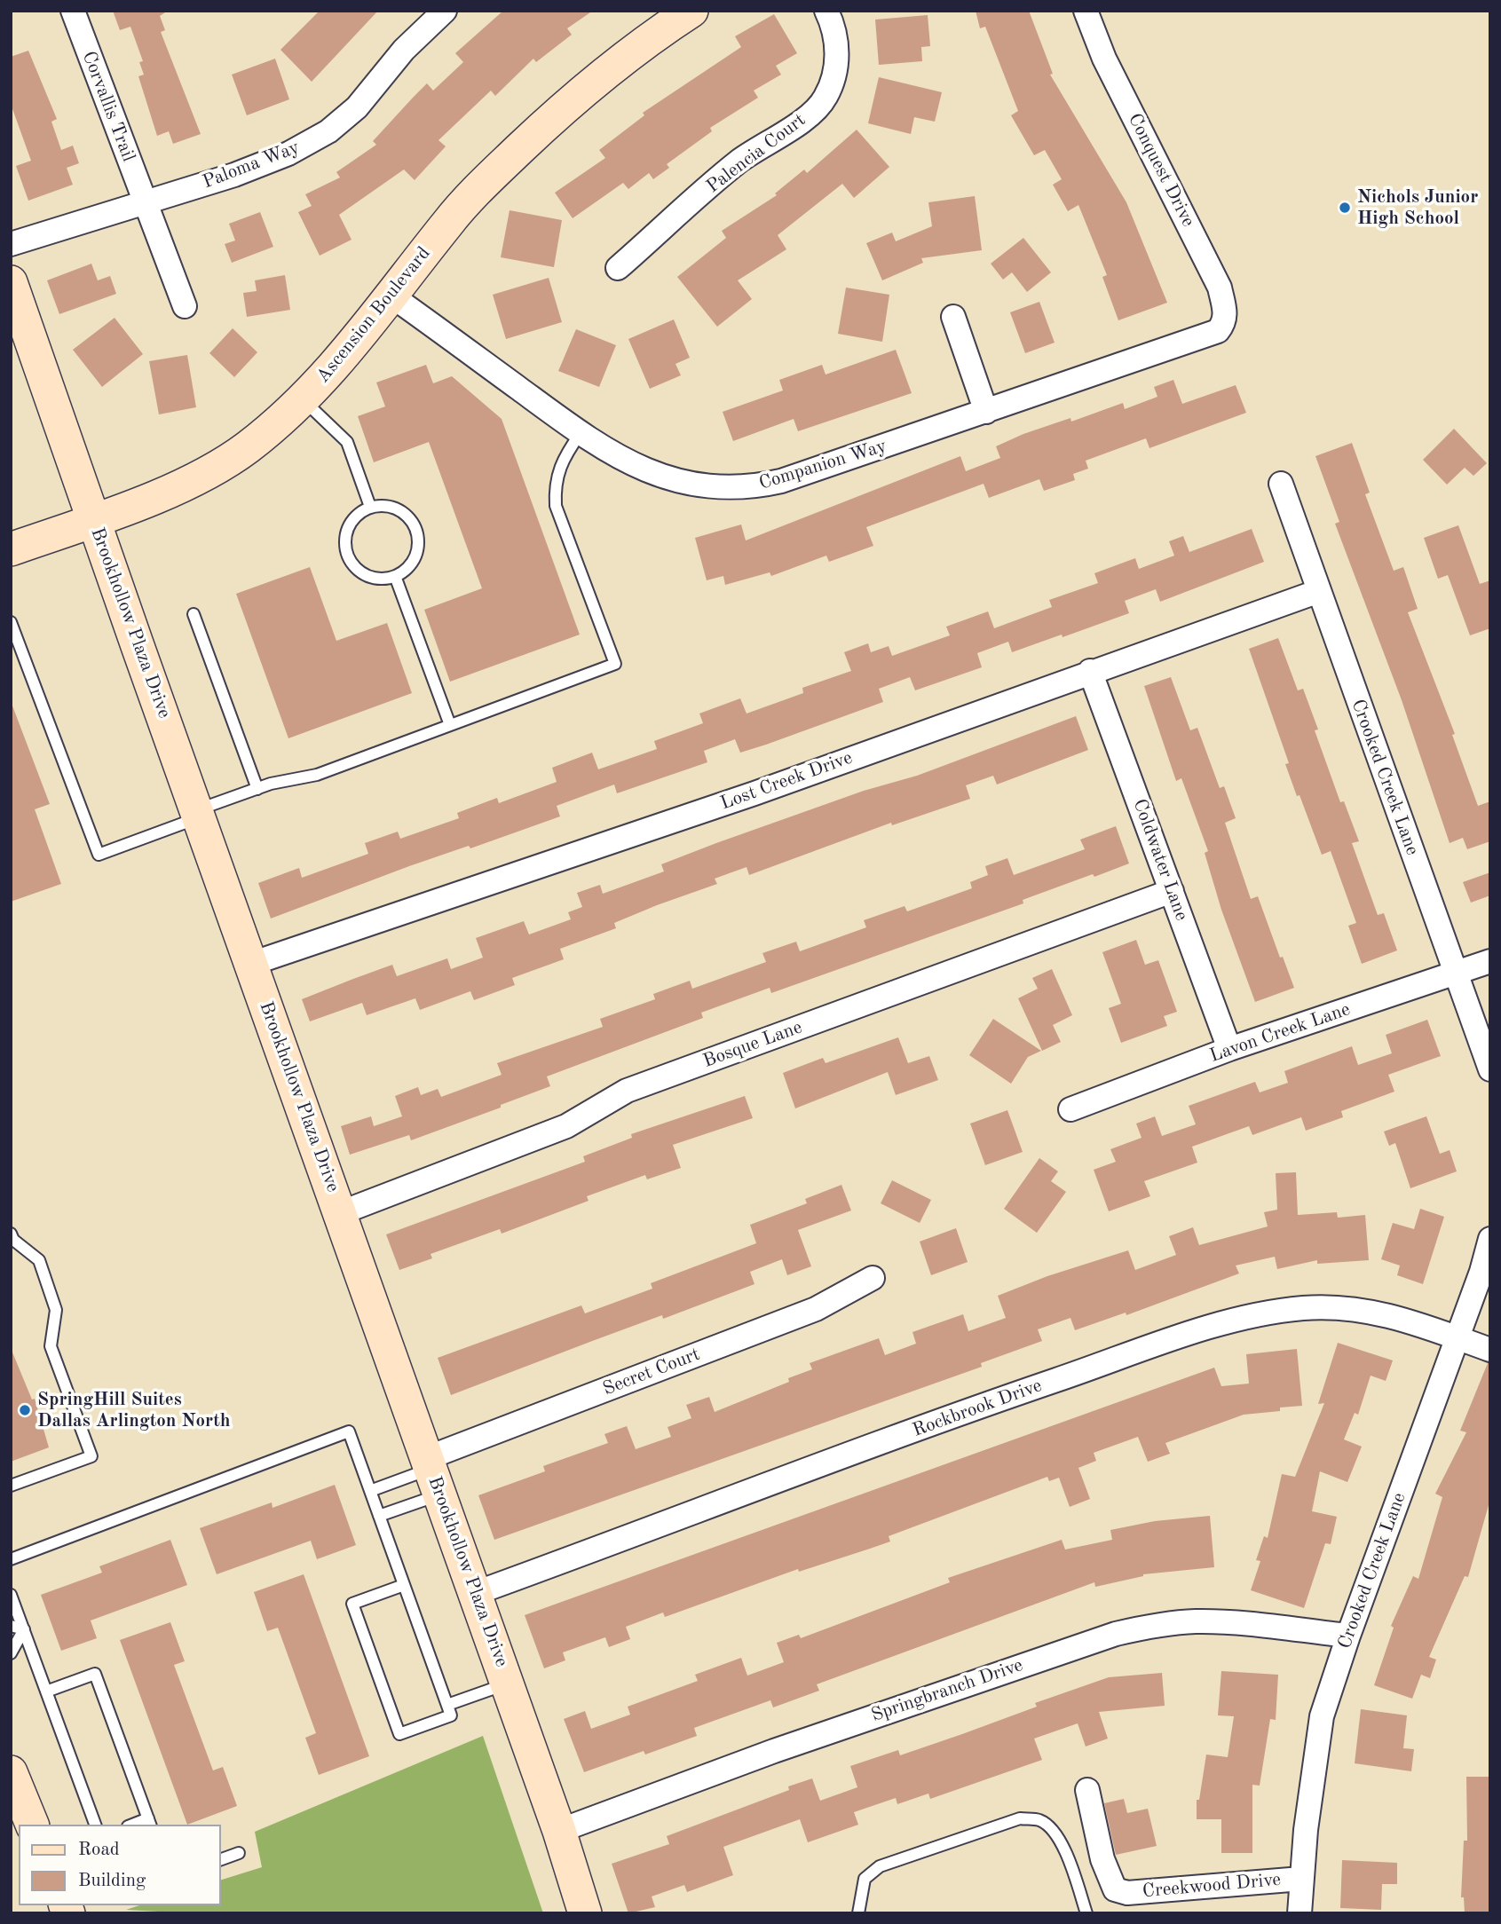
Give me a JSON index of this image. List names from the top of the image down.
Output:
{
  "streets": {
    "street": [
      "Corvallis Trail",
      "Palencia Court",
      "Paloma Way",
      "Conquest Drive",
      "Ascension Boulevard",
      "Companion Way",
      "Brookhollow Plaza Drive",
      "Crooked Creek Lane",
      "Lost Creek Drive",
      "Coldwater Lane",
      "Lavon Creek Lane",
      "Bosque Lane",
      "Secret Court",
      "Rockbrook Drive",
      "Springbranch Drive",
      "Creekwood Drive"
    ]
  },
  "crossings": [
    ["Corvallis Trail", "Paloma Way"],
    ["Conquest Drive", "Companion Way"],
    ["Ascension Boulevard", "Companion Way"],
    ["Ascension Boulevard", "Brookhollow Plaza Drive"],
    ["Brookhollow Plaza Drive", "Lost Creek Drive"],
    ["Brookhollow Plaza Drive", "Bosque Lane"],
    ["Brookhollow Plaza Drive", "Secret Court"],
    ["Brookhollow Plaza Drive", "Rockbrook Drive"],
    ["Brookhollow Plaza Drive", "Springbranch Drive"],
    ["Crooked Creek Lane", "Lost Creek Drive"],
    ["Crooked Creek Lane", "Lavon Creek Lane"],
    ["Crooked Creek Lane", "Rockbrook Drive"],
    ["Crooked Creek Lane", "Springbranch Drive"],
    ["Crooked Creek Lane", "Creekwood Drive"],
    ["Lost Creek Drive", "Coldwater Lane"],
    ["Coldwater Lane", "Lavon Creek Lane"],
    ["Coldwater Lane", "Bosque Lane"]
  ],
  "places": ["Nichols Junior High School", "SpringHill Suites Dallas Arlington North"],
  "legend": ["Road", "Building"]
}
